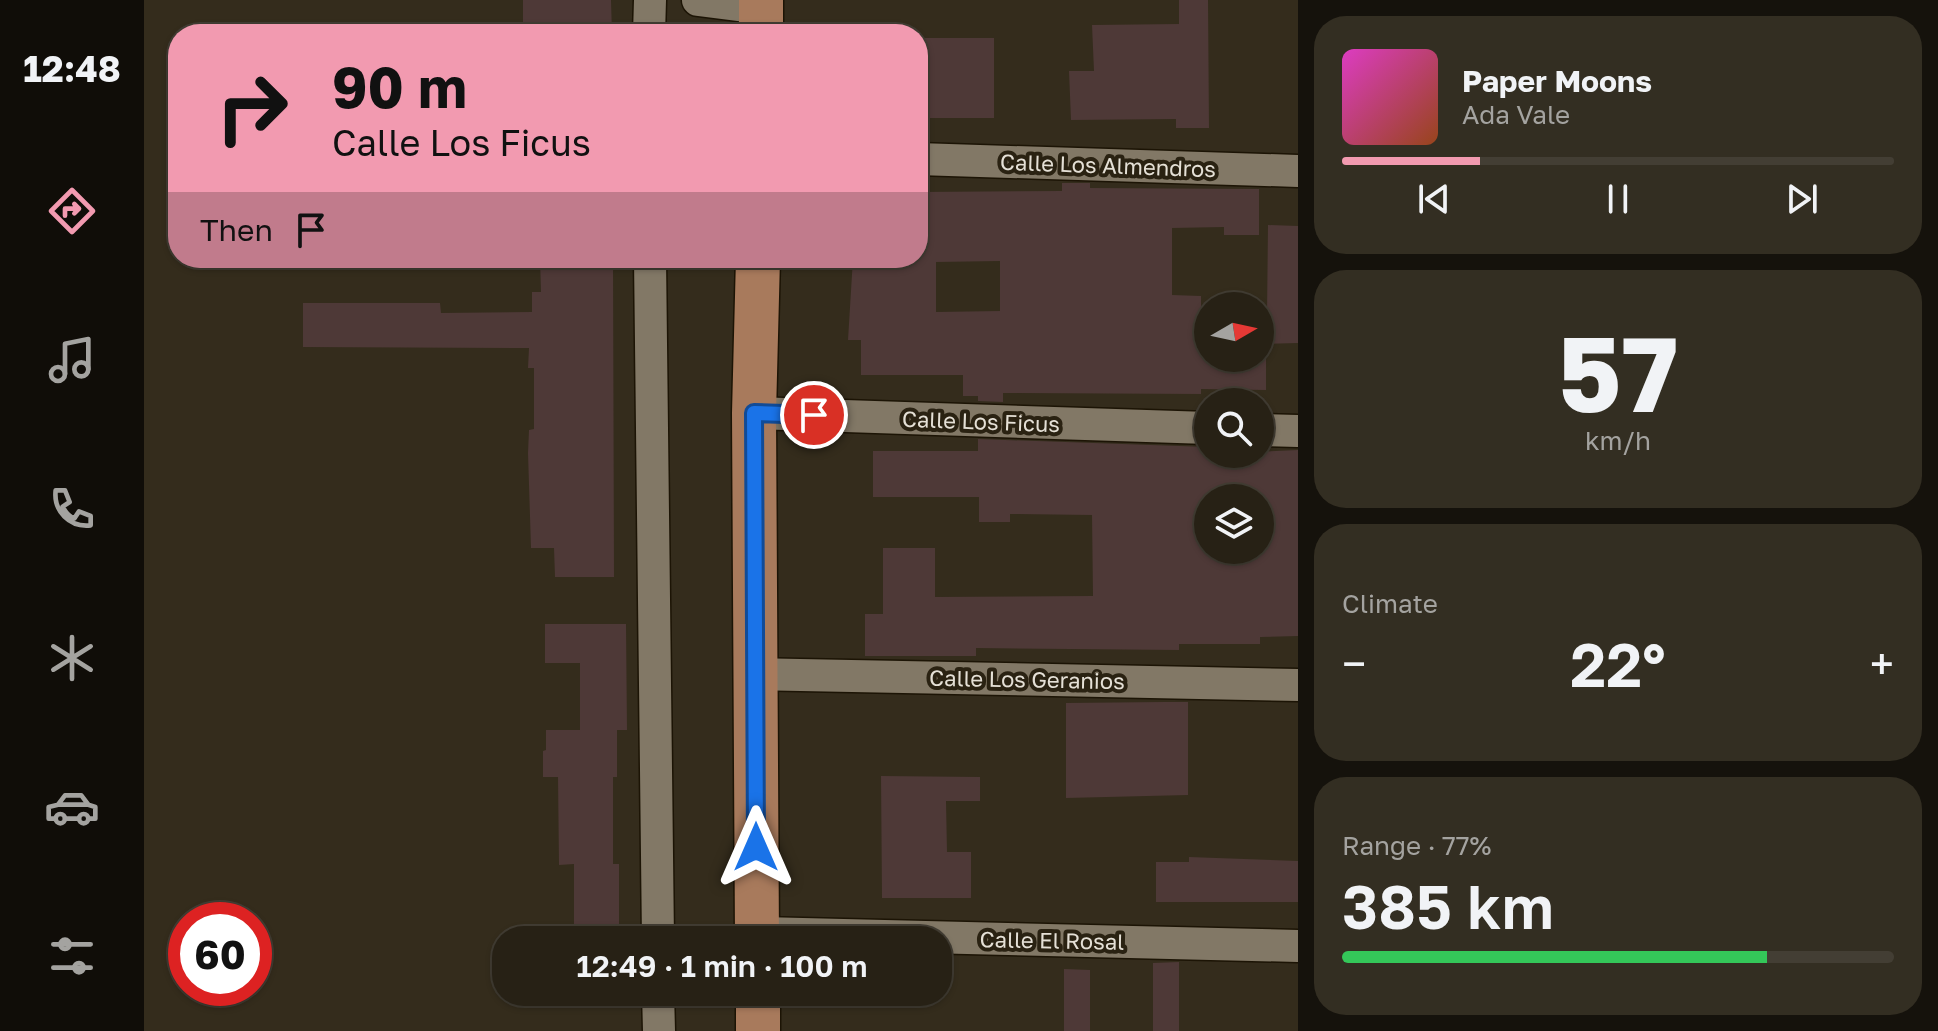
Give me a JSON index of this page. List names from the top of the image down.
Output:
{
  "streets": {
    "street": [
      "Calle Los Almendros",
      "Calle Los Ficus",
      "Calle Los Geranios",
      "Calle El Rosal"
    ]
  },
  "north": "right",
  "page": {
    "tabs": "12:48",
    "turn": ["90 m", "Calle Los Ficus"],
    "song": ["Paper Moons", "Ada Vale"],
    "then": "Then",
    "tile": [
      ["57", "km/h"],
      "Climate",
      ["Range · 77%", "385 km"]
    ],
    "heat": ["−", "22°", "+"],
    "limit": "60",
    "trip": "12:49 · 1 min · 100 m"
  }
}
